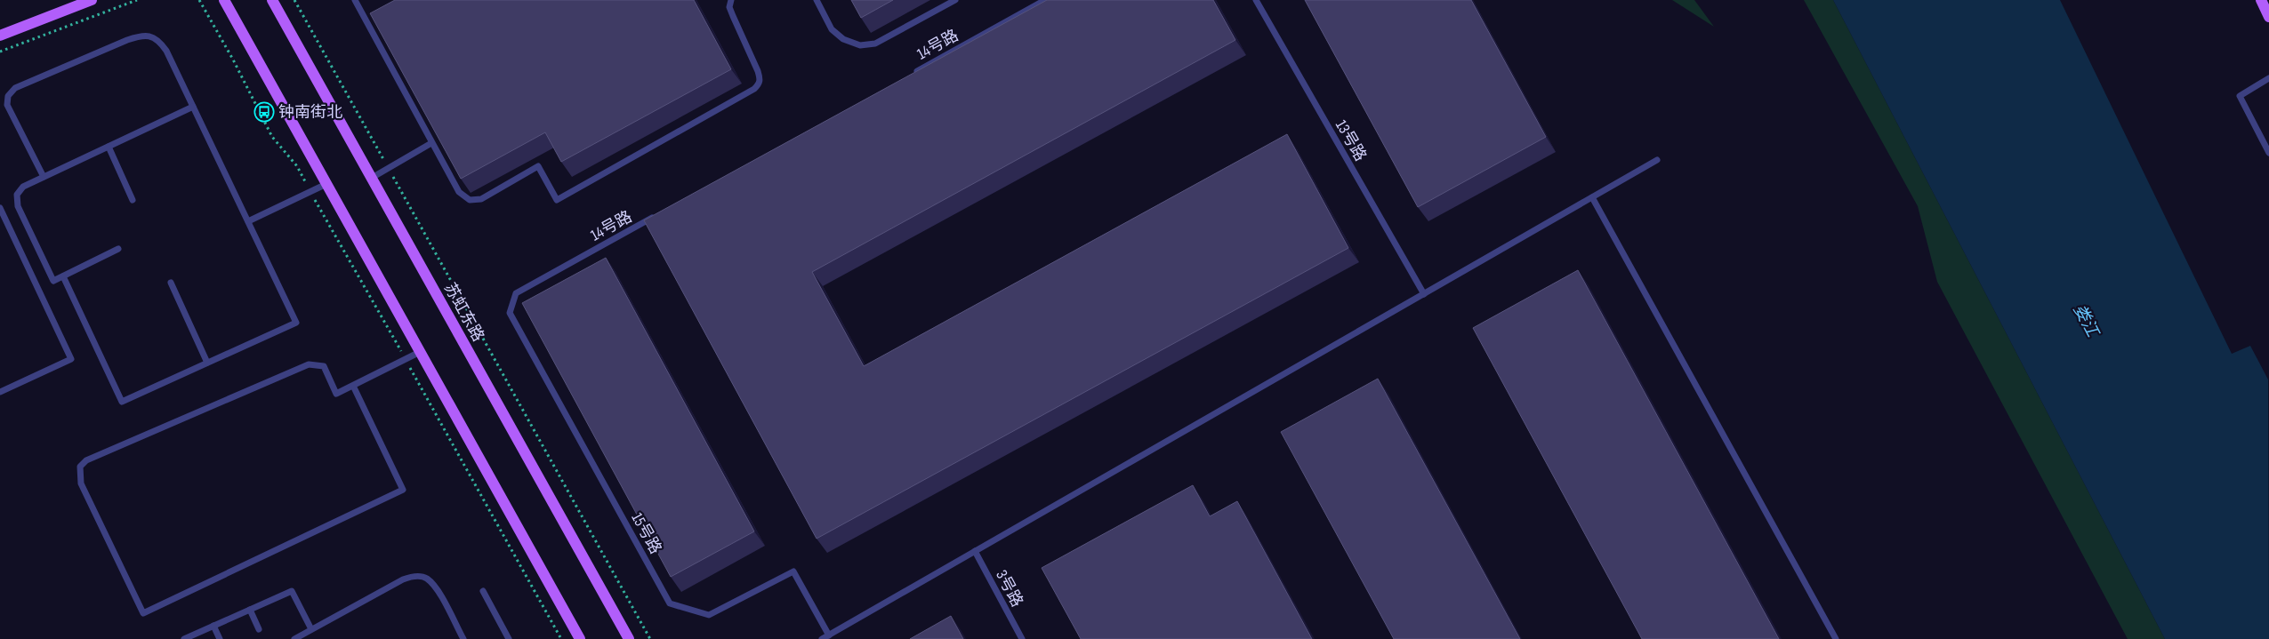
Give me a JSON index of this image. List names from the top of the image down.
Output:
{
  "streets": {
    "main road": ["苏虹东路"],
    "lane": [
      "14号路",
      "13号路",
      "15号路",
      "3号路"
    ]
  },
  "crossings": [
    ["14号路", "15号路"]
  ],
  "water": ["娄江"],
  "places": {
    "bus stop": ["钟南街北"]
  }
}
